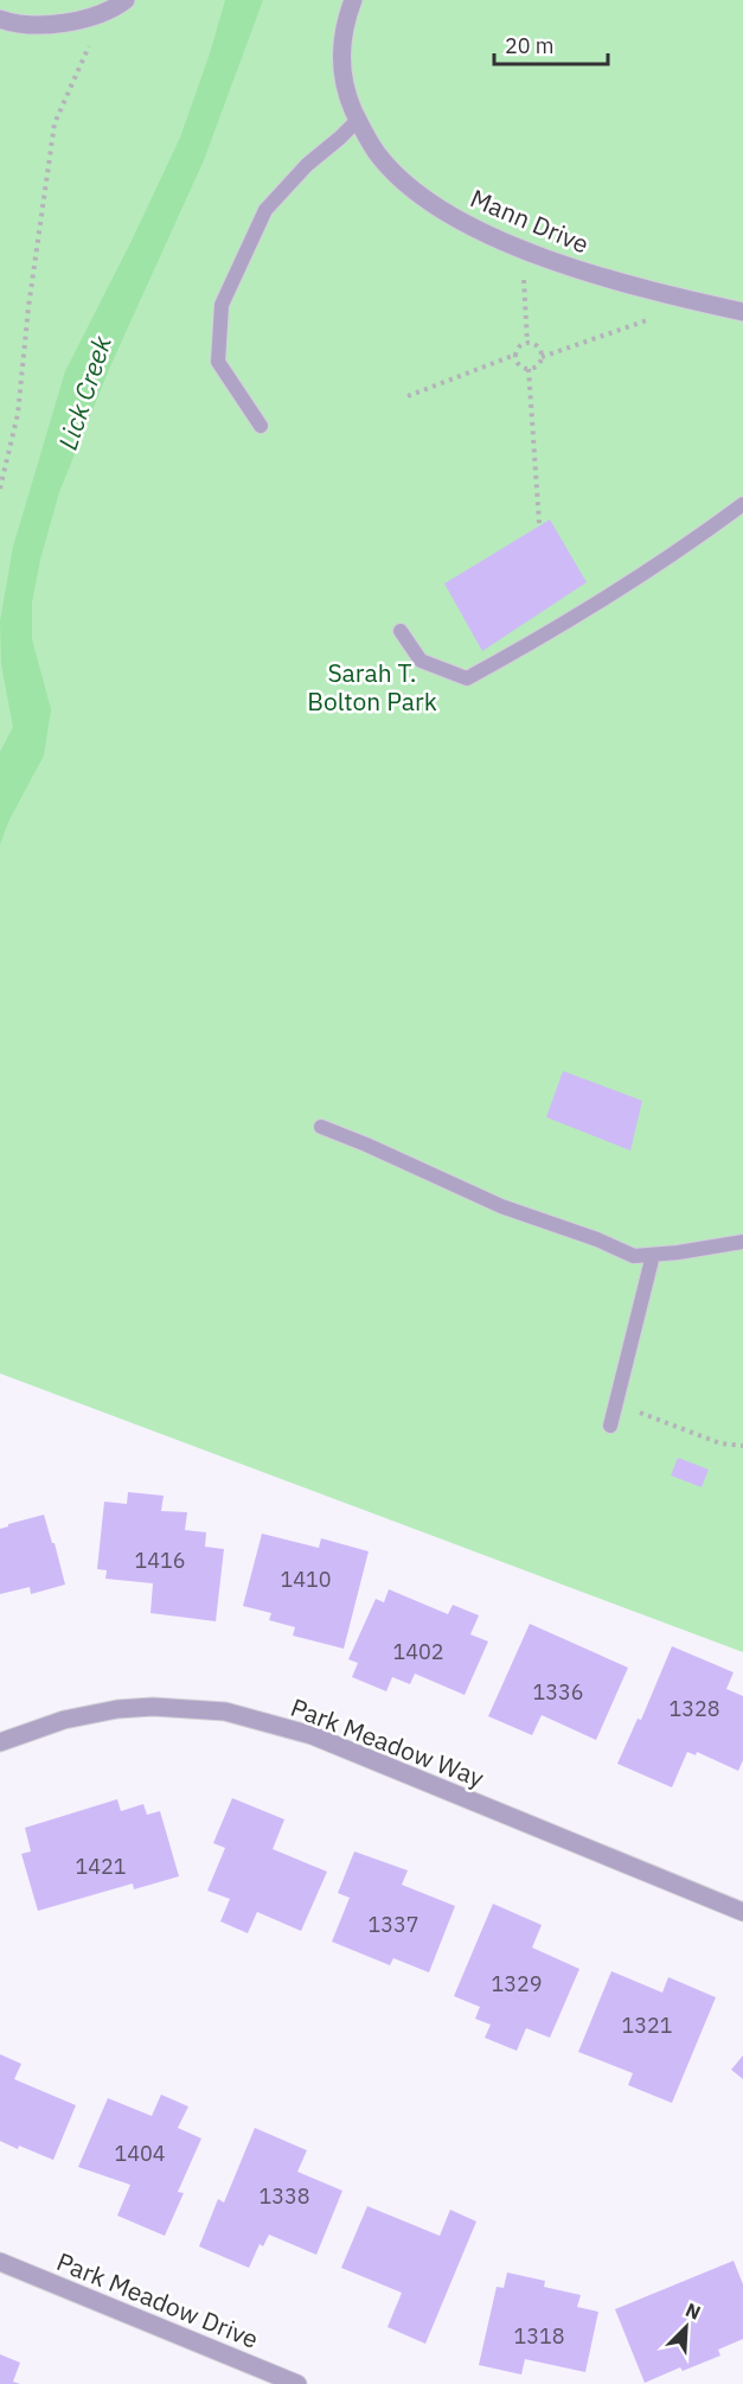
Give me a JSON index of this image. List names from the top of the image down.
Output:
{
  "streets": {
    "street": ["Mann Drive", "Park Meadow Way", "Park Meadow Drive"]
  },
  "water": ["Lick Creek"],
  "parks": ["Sarah T. Bolton Park"],
  "house_numbers": [
    "1416",
    "1410",
    "1402",
    "1336",
    "1328",
    "1421",
    "1337",
    "1329",
    "1321",
    "1404",
    "1338",
    "1318"
  ],
  "scale_bar": "20 m",
  "north": "top right"
}
